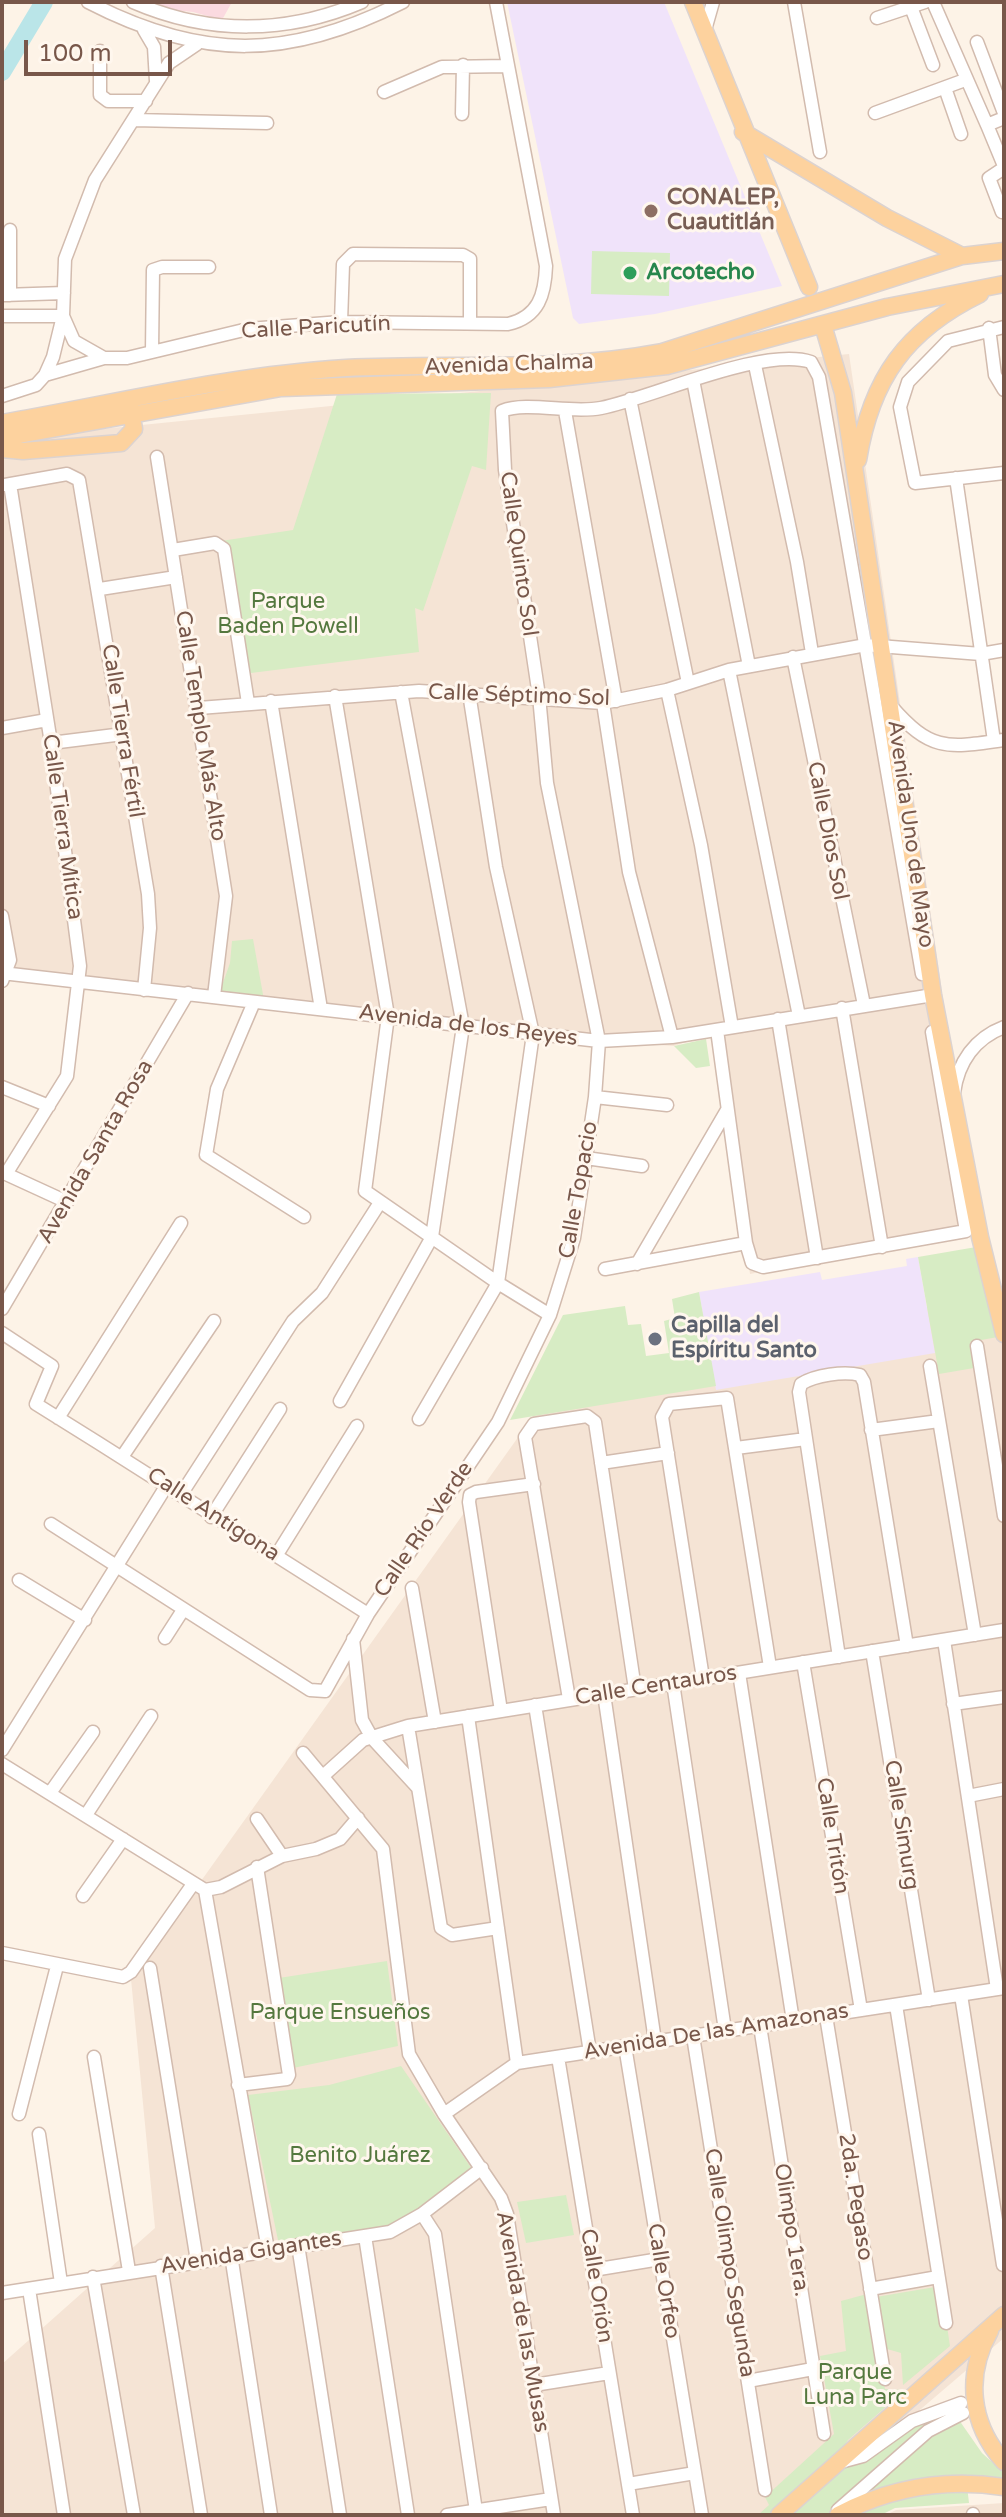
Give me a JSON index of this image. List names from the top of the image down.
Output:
{
  "streets": {
    "main road": ["Avenida Chalma", "Avenida Uno de Mayo"],
    "street": [
      "Calle Paricutín",
      "Calle Quinto Sol",
      "Calle Séptimo Sol",
      "Calle Templo Más Alto",
      "Calle Tierra Fértil",
      "Calle Tierra Mítica",
      "Calle Dios Sol",
      "Avenida de los Reyes",
      "Avenida Santa Rosa",
      "Calle Topacio",
      "Calle Antígona",
      "Calle Río Verde",
      "Calle Centauros",
      "Calle Simurg",
      "Calle Tritón",
      "Avenida De las Amazonas",
      "2da. Pegaso",
      "Olimpo 1era.",
      "Avenida Gigantes",
      "Calle Olimpo Segunda",
      "Calle Orfeo",
      "Calle Orión",
      "Avenida de las Musas"
    ]
  },
  "crossings": [
    ["Calle Quinto Sol", "Calle Séptimo Sol"],
    ["Calle Quinto Sol", "Avenida de los Reyes"],
    ["Calle Quinto Sol", "Calle Topacio"],
    ["Calle Séptimo Sol", "Calle Templo Más Alto"],
    ["Calle Séptimo Sol", "Calle Dios Sol"],
    ["Calle Séptimo Sol", "Avenida Uno de Mayo"],
    ["Calle Templo Más Alto", "Avenida de los Reyes"],
    ["Calle Tierra Fértil", "Calle Tierra Mítica"],
    ["Calle Tierra Fértil", "Avenida de los Reyes"],
    ["Calle Tierra Mítica", "Avenida de los Reyes"],
    ["Calle Dios Sol", "Avenida de los Reyes"],
    ["Avenida Uno de Mayo", "Avenida de los Reyes"],
    ["Avenida de los Reyes", "Avenida Santa Rosa"],
    ["Avenida de los Reyes", "Calle Topacio"],
    ["Calle Topacio", "Calle Río Verde"],
    ["Calle Antígona", "Calle Río Verde"],
    ["Calle Centauros", "Calle Simurg"],
    ["Calle Centauros", "Calle Tritón"],
    ["Calle Centauros", "Avenida de las Musas"],
    ["Calle Simurg", "Avenida De las Amazonas"],
    ["Calle Tritón", "Avenida De las Amazonas"],
    ["Avenida De las Amazonas", "2da. Pegaso"],
    ["Avenida De las Amazonas", "Olimpo 1era."],
    ["Avenida De las Amazonas", "Calle Olimpo Segunda"],
    ["Avenida De las Amazonas", "Calle Orfeo"],
    ["Avenida De las Amazonas", "Calle Orión"],
    ["Avenida De las Amazonas", "Avenida de las Musas"],
    ["Avenida Gigantes", "Avenida de las Musas"]
  ],
  "parks": [
    "Parque Baden Powell",
    "Parque Ensueños",
    "Benito Juárez",
    "Parque Luna Parc"
  ],
  "places": ["CONALEP, Cuautitlán", "Arcotecho", "Capilla del Espíritu Santo"],
  "scale_bar": "100 m"
}
